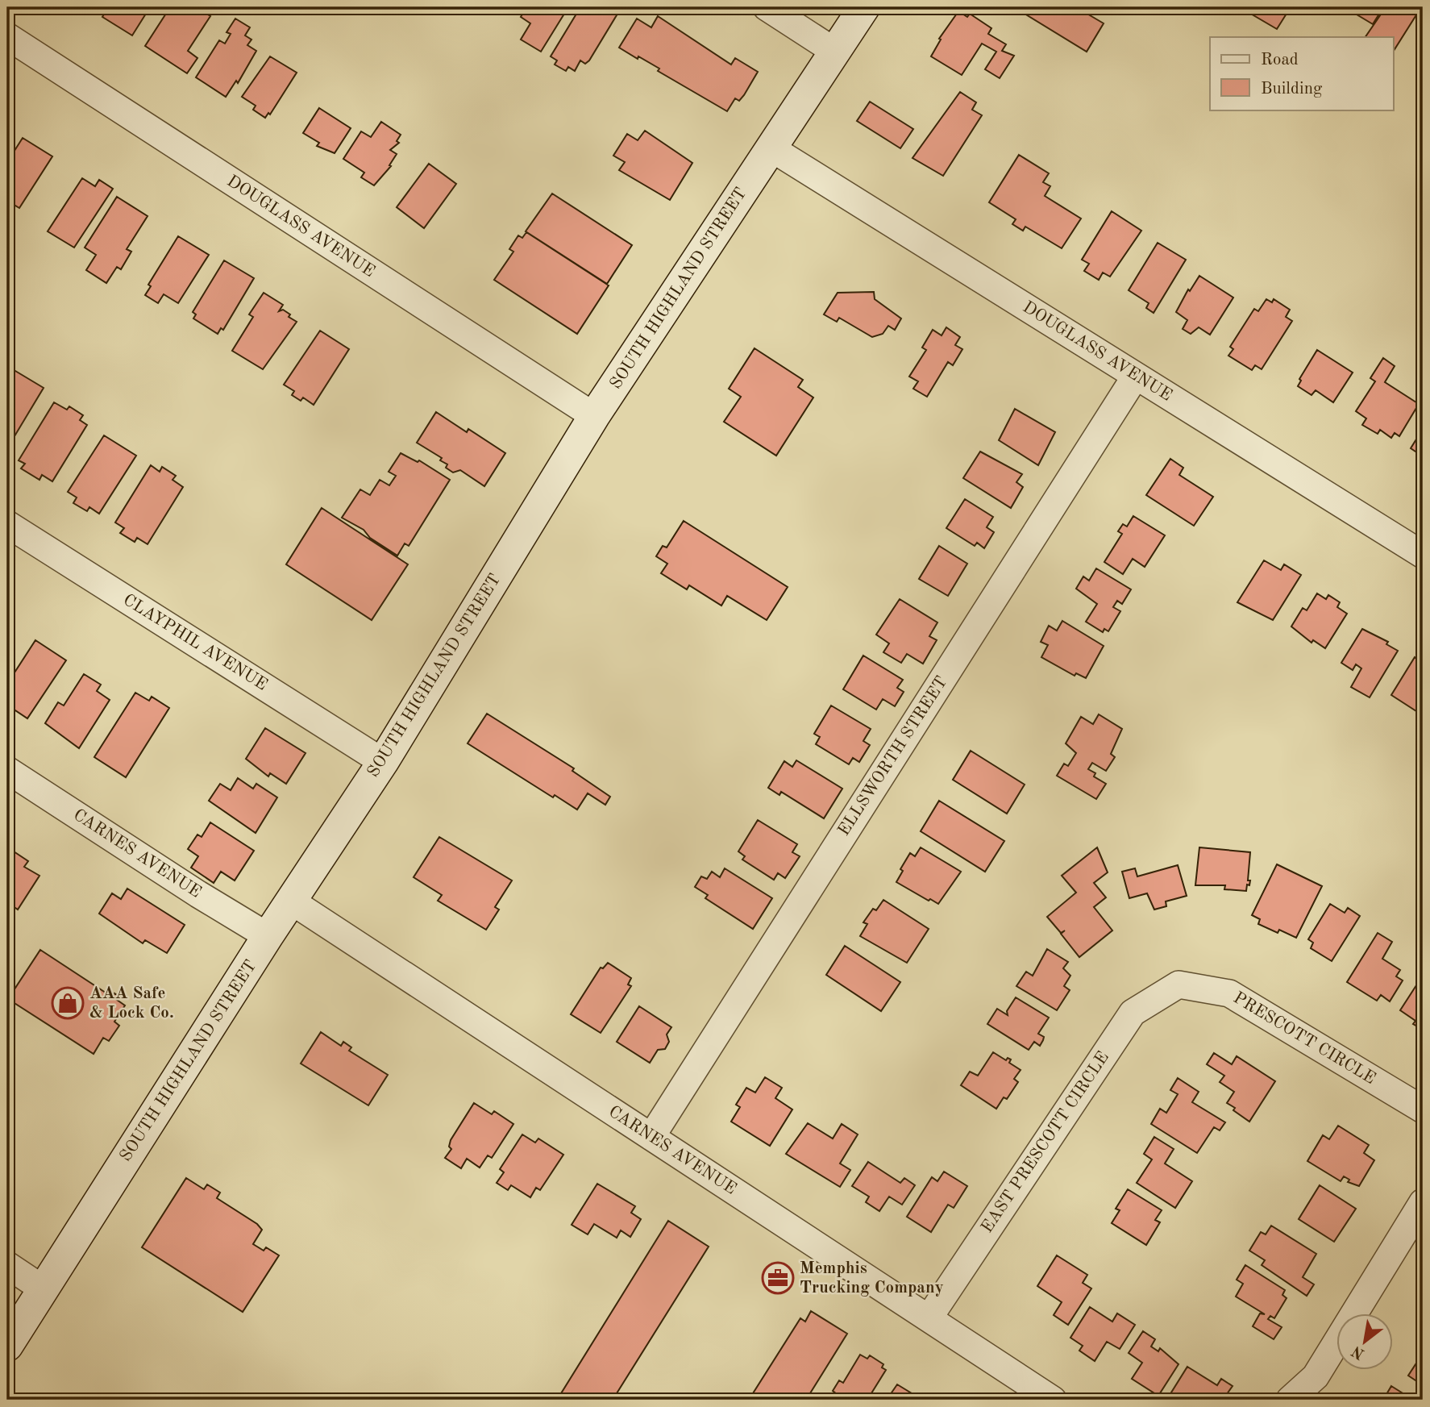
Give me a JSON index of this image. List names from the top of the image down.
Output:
{
  "streets": {
    "main road": ["SOUTH HIGHLAND STREET"],
    "street": [
      "DOUGLASS AVENUE",
      "CLAYPHIL AVENUE",
      "ELLSWORTH STREET",
      "CARNES AVENUE",
      "PRESCOTT CIRCLE",
      "EAST PRESCOTT CIRCLE"
    ]
  },
  "crossings": [
    ["DOUGLASS AVENUE", "SOUTH HIGHLAND STREET"],
    ["DOUGLASS AVENUE", "ELLSWORTH STREET"],
    ["SOUTH HIGHLAND STREET", "CLAYPHIL AVENUE"],
    ["SOUTH HIGHLAND STREET", "CARNES AVENUE"],
    ["ELLSWORTH STREET", "CARNES AVENUE"],
    ["CARNES AVENUE", "EAST PRESCOTT CIRCLE"],
    ["PRESCOTT CIRCLE", "EAST PRESCOTT CIRCLE"]
  ],
  "places": {
    "shop": ["AAA Safe & Lock Co."],
    "office": ["Memphis Trucking Company"]
  },
  "legend": ["Road", "Building"],
  "north": "bottom left"
}
